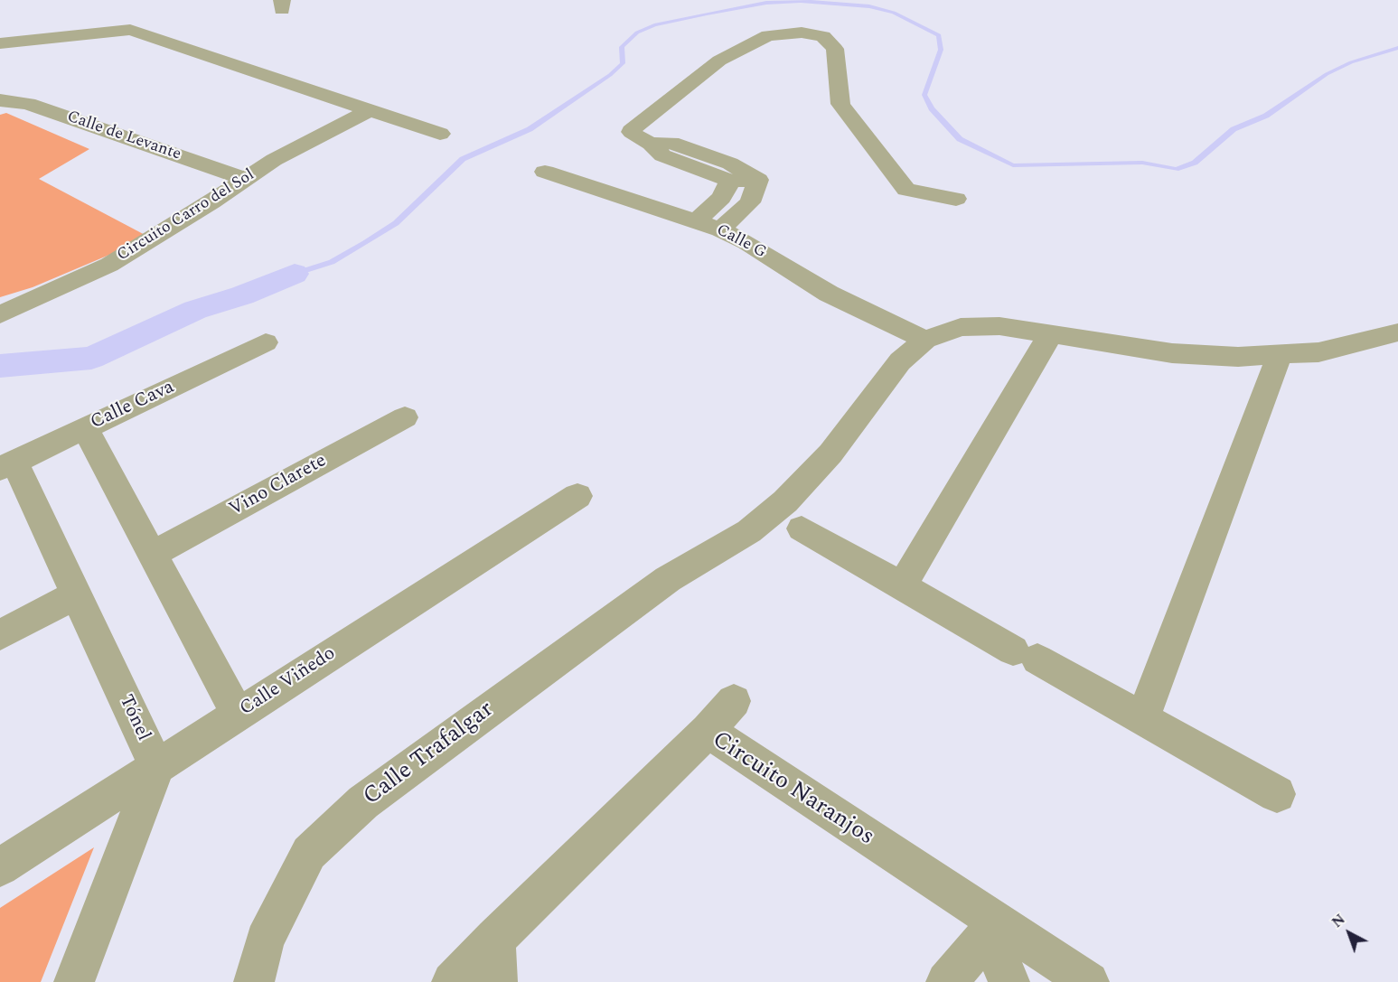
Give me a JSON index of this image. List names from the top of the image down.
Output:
{
  "streets": {
    "street": [
      "Calle de Levante",
      "Circuito Carro del Sol",
      "Calle G",
      "Calle Cava",
      "Vino Clarete",
      "Calle Viñedo",
      "Tónel",
      "Calle Trafalgar",
      "Circuito Naranjos"
    ]
  },
  "crossings": [
    ["Calle de Levante", "Circuito Carro del Sol"],
    ["Calle G", "Calle Trafalgar"],
    ["Calle Cava", "Tónel"],
    ["Calle Viñedo", "Tónel"]
  ],
  "north": "top left"
}
